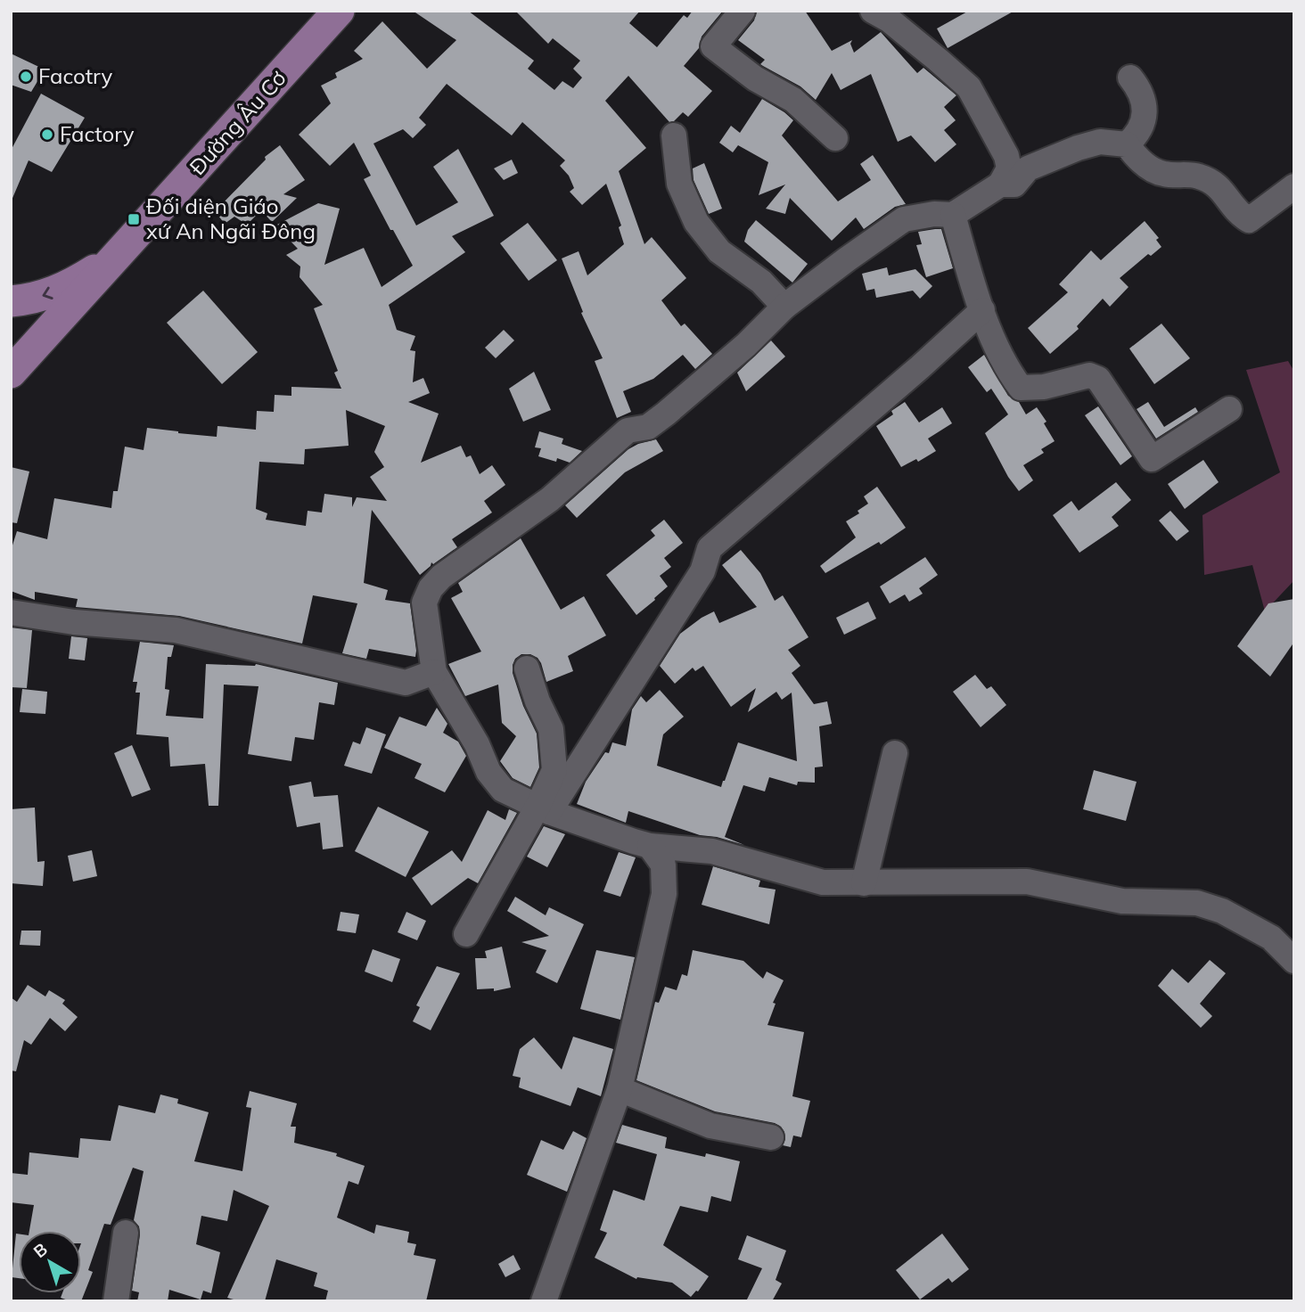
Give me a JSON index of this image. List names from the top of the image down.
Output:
{
  "streets": {
    "main road": ["Đường Âu Cơ"]
  },
  "places": {
    "other": ["Facotry", "Factory"],
    "transit": ["Đối diện Giáo xứ An Ngãi Đông"]
  },
  "north": "top left"
}
